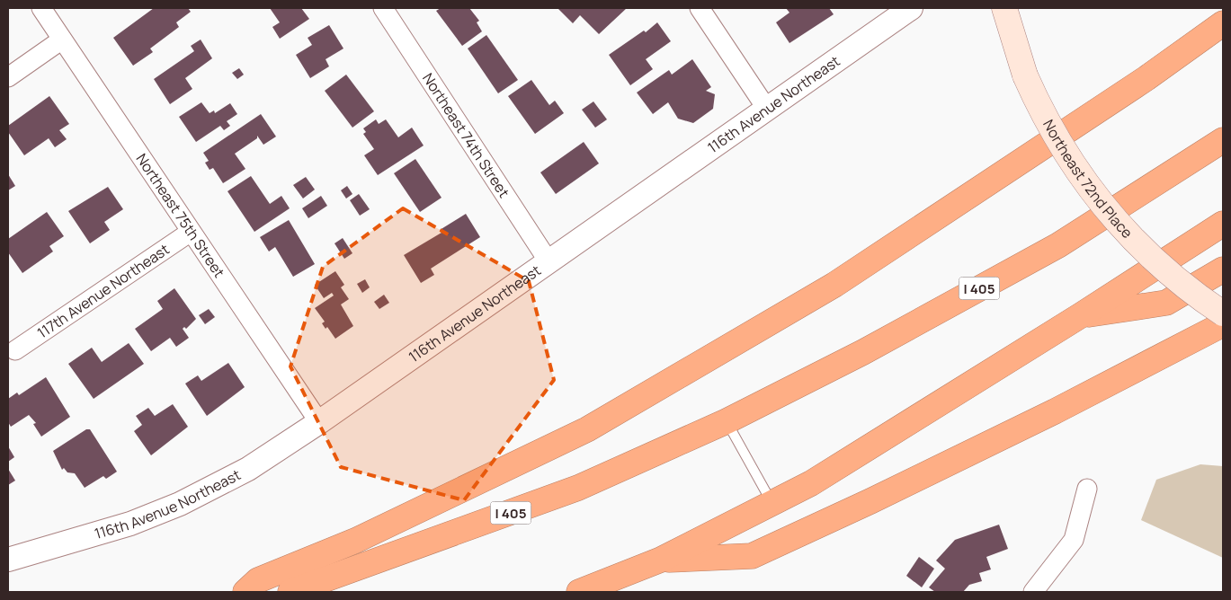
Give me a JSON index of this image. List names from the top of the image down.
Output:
{
  "streets": {
    "highway": ["I 405"],
    "main road": ["Northeast 72nd Place"],
    "street": [
      "116th Avenue Northeast",
      "Northeast 74th Street",
      "Northeast 75th Street",
      "117th Avenue Northeast"
    ]
  },
  "crossings": [
    ["116th Avenue Northeast", "Northeast 74th Street"],
    ["116th Avenue Northeast", "Northeast 75th Street"],
    ["Northeast 75th Street", "117th Avenue Northeast"]
  ]
}
